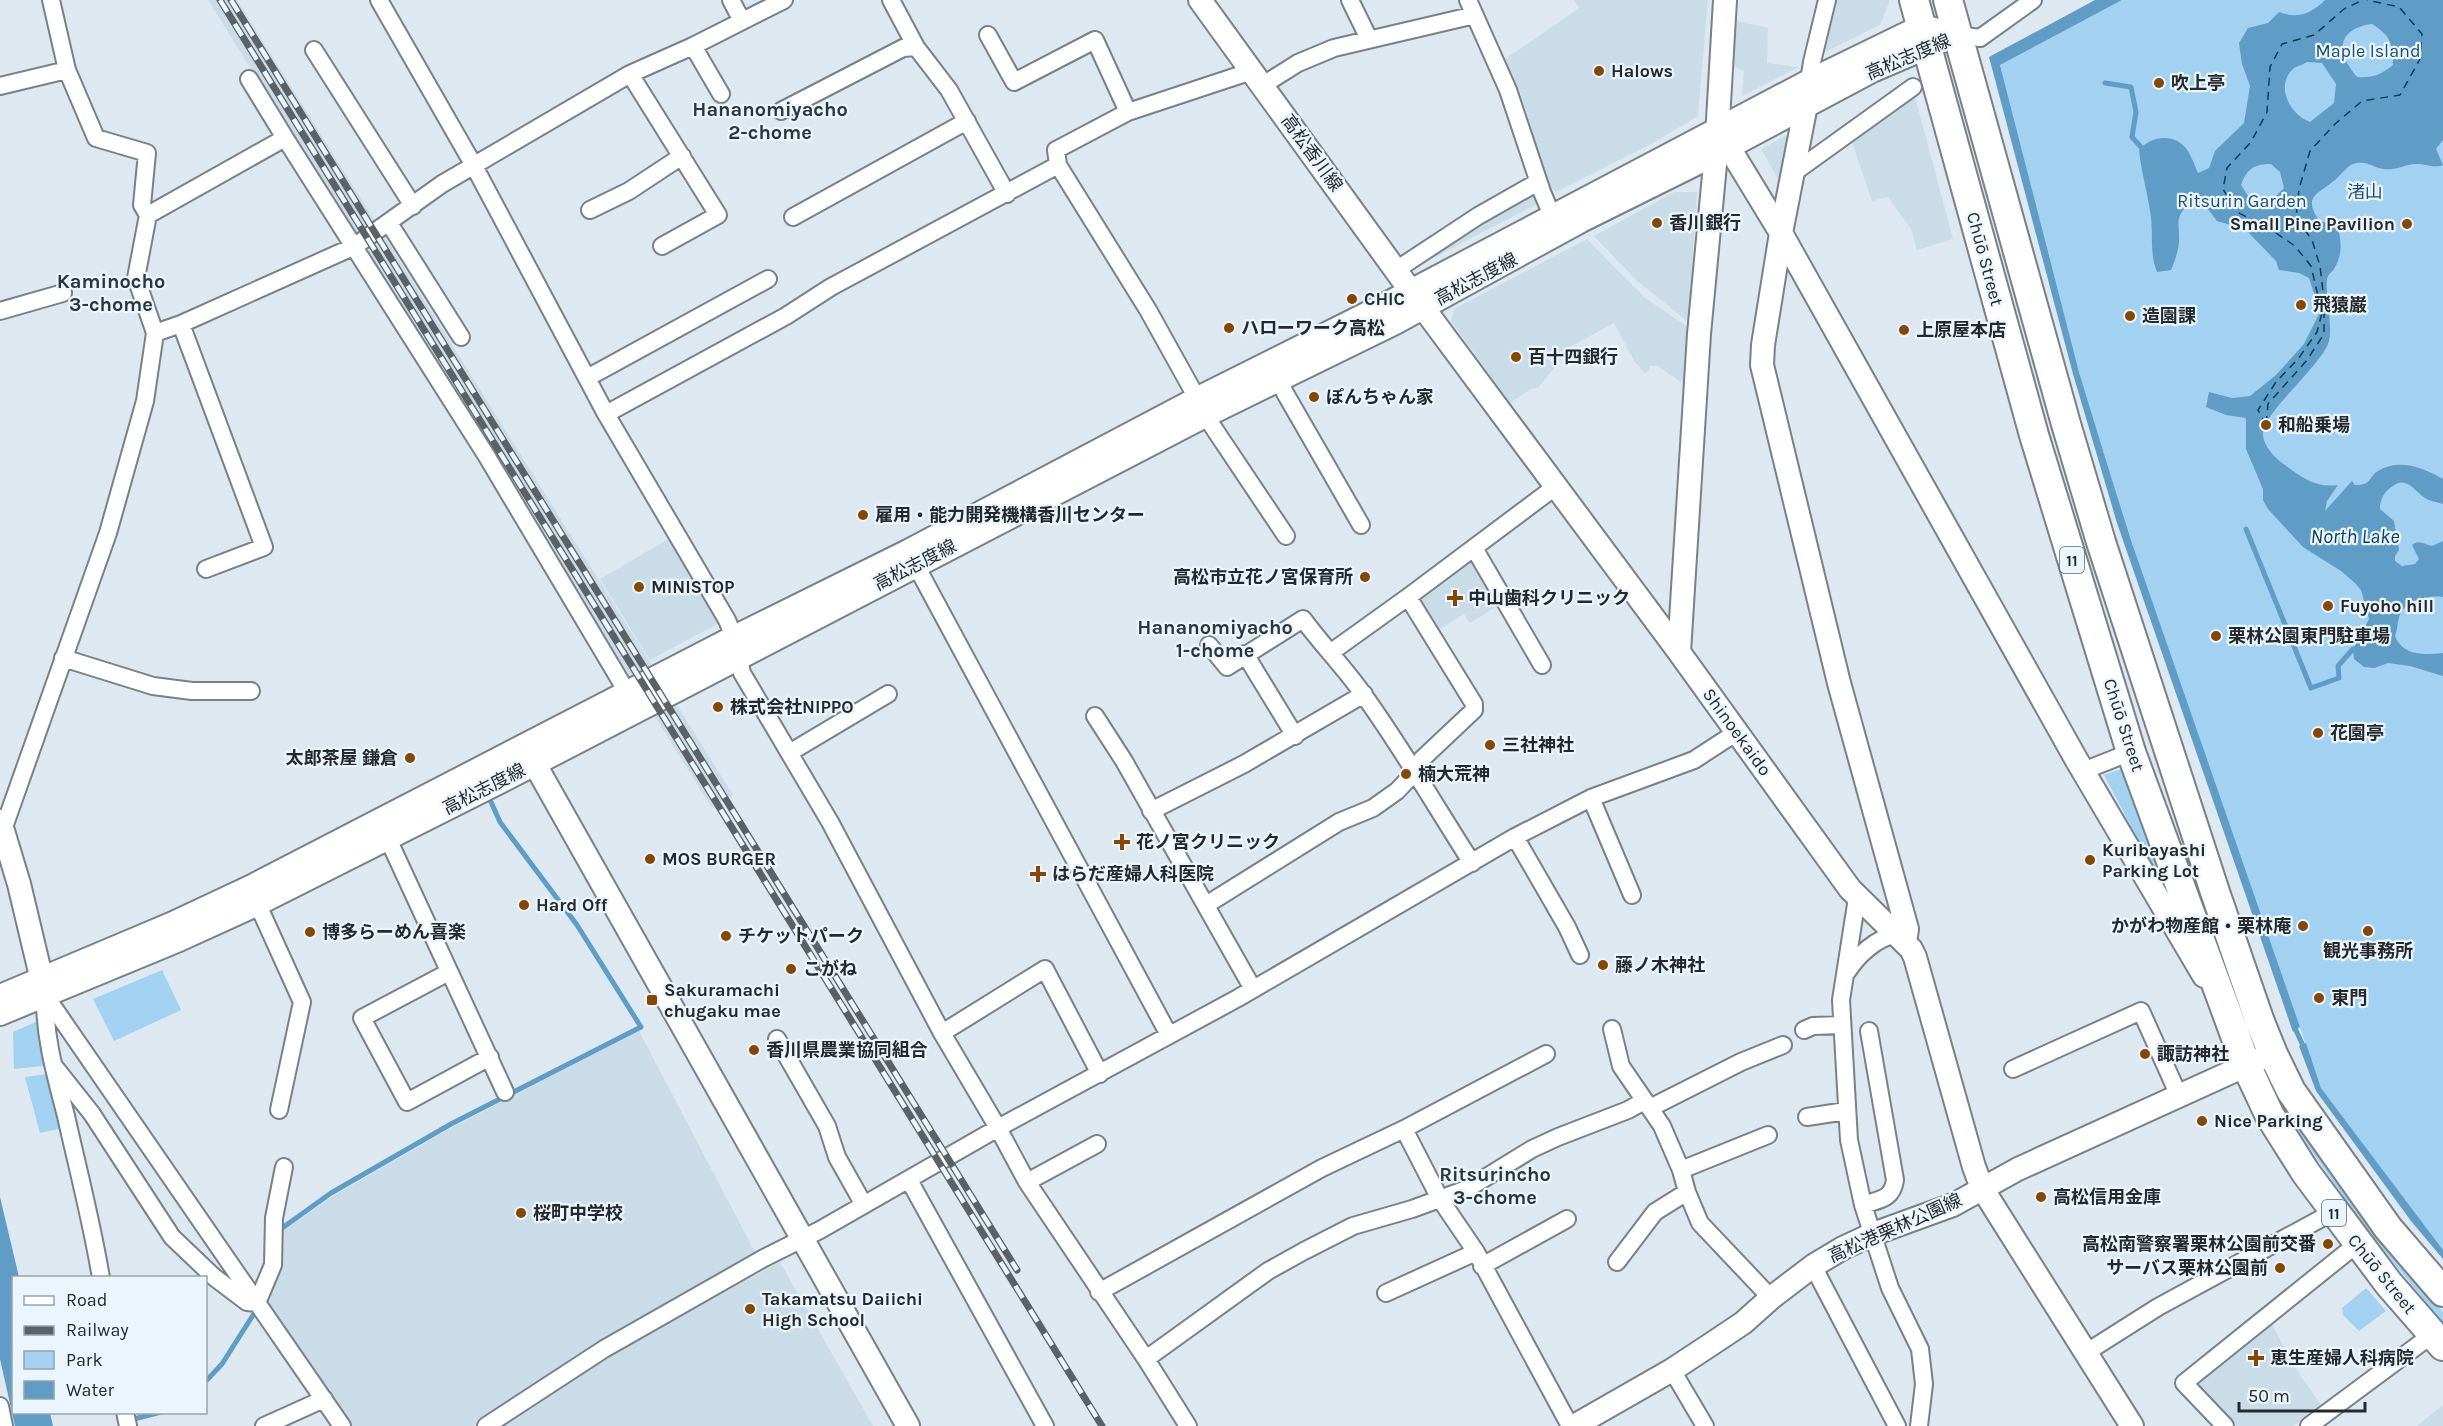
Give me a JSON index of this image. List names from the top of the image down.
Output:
{
  "streets": {
    "highway": ["Chūō Street", "11"],
    "main road": [
      "高松志度線",
      "高松香川線",
      "Shinoekaido",
      "高松港栗林公園線"
    ]
  },
  "crossings": [
    ["高松志度線", "高松香川線"],
    ["高松志度線", "Chūō Street"],
    ["高松志度線", "11"],
    ["高松志度線", "Shinoekaido"],
    ["高松香川線", "Shinoekaido"],
    ["Chūō Street", "11"],
    ["Chūō Street", "高松港栗林公園線"],
    ["Shinoekaido", "高松港栗林公園線"]
  ],
  "districts": [
    "Hananomiyacho 2-chome",
    "Kaminocho 3-chome",
    "Hananomiyacho 1-chome",
    "Ritsurincho 3-chome"
  ],
  "water": ["North Lake"],
  "parks": ["Maple Island", "渚山", "Ritsurin Garden"],
  "places": {
    "other": [
      "Halows",
      "吹上亭",
      "香川銀行",
      "Small Pine Pavilion",
      "CHIC",
      "飛猿巌",
      "造園課",
      "ハローワーク高松",
      "上原屋本店",
      "百十四銀行",
      "ぽんちゃん家",
      "和船乗場",
      "雇用・能力開発機構香川センター",
      "高松市立花ノ宮保育所",
      "MINISTOP",
      "Fuyoho hill",
      "栗林公園東門駐車場",
      "株式会社NIPPO",
      "花園亭",
      "三社神社",
      "太郎茶屋 鎌倉",
      "楠大荒神",
      "MOS BURGER",
      "Kuribayashi Parking Lot",
      "Hard Off",
      "かがわ物産館・栗林庵",
      "観光事務所",
      "博多らーめん喜楽",
      "チケットパーク",
      "藤ノ木神社",
      "こがね",
      "東門",
      "香川県農業協同組合",
      "諏訪神社",
      "Nice Parking",
      "高松信用金庫",
      "桜町中学校",
      "高松南警察署栗林公園前交番",
      "サーバス栗林公園前",
      "Takamatsu Daiichi High School"
    ],
    "health": [
      "中山歯科クリニック",
      "花ノ宮クリニック",
      "はらだ産婦人科医院",
      "恵生産婦人科病院"
    ],
    "transit": ["Sakuramachi chugaku mae"]
  },
  "legend": [
    "Road",
    "Railway",
    "Park",
    "Water"
  ],
  "scale_bar": "50 m"
}
